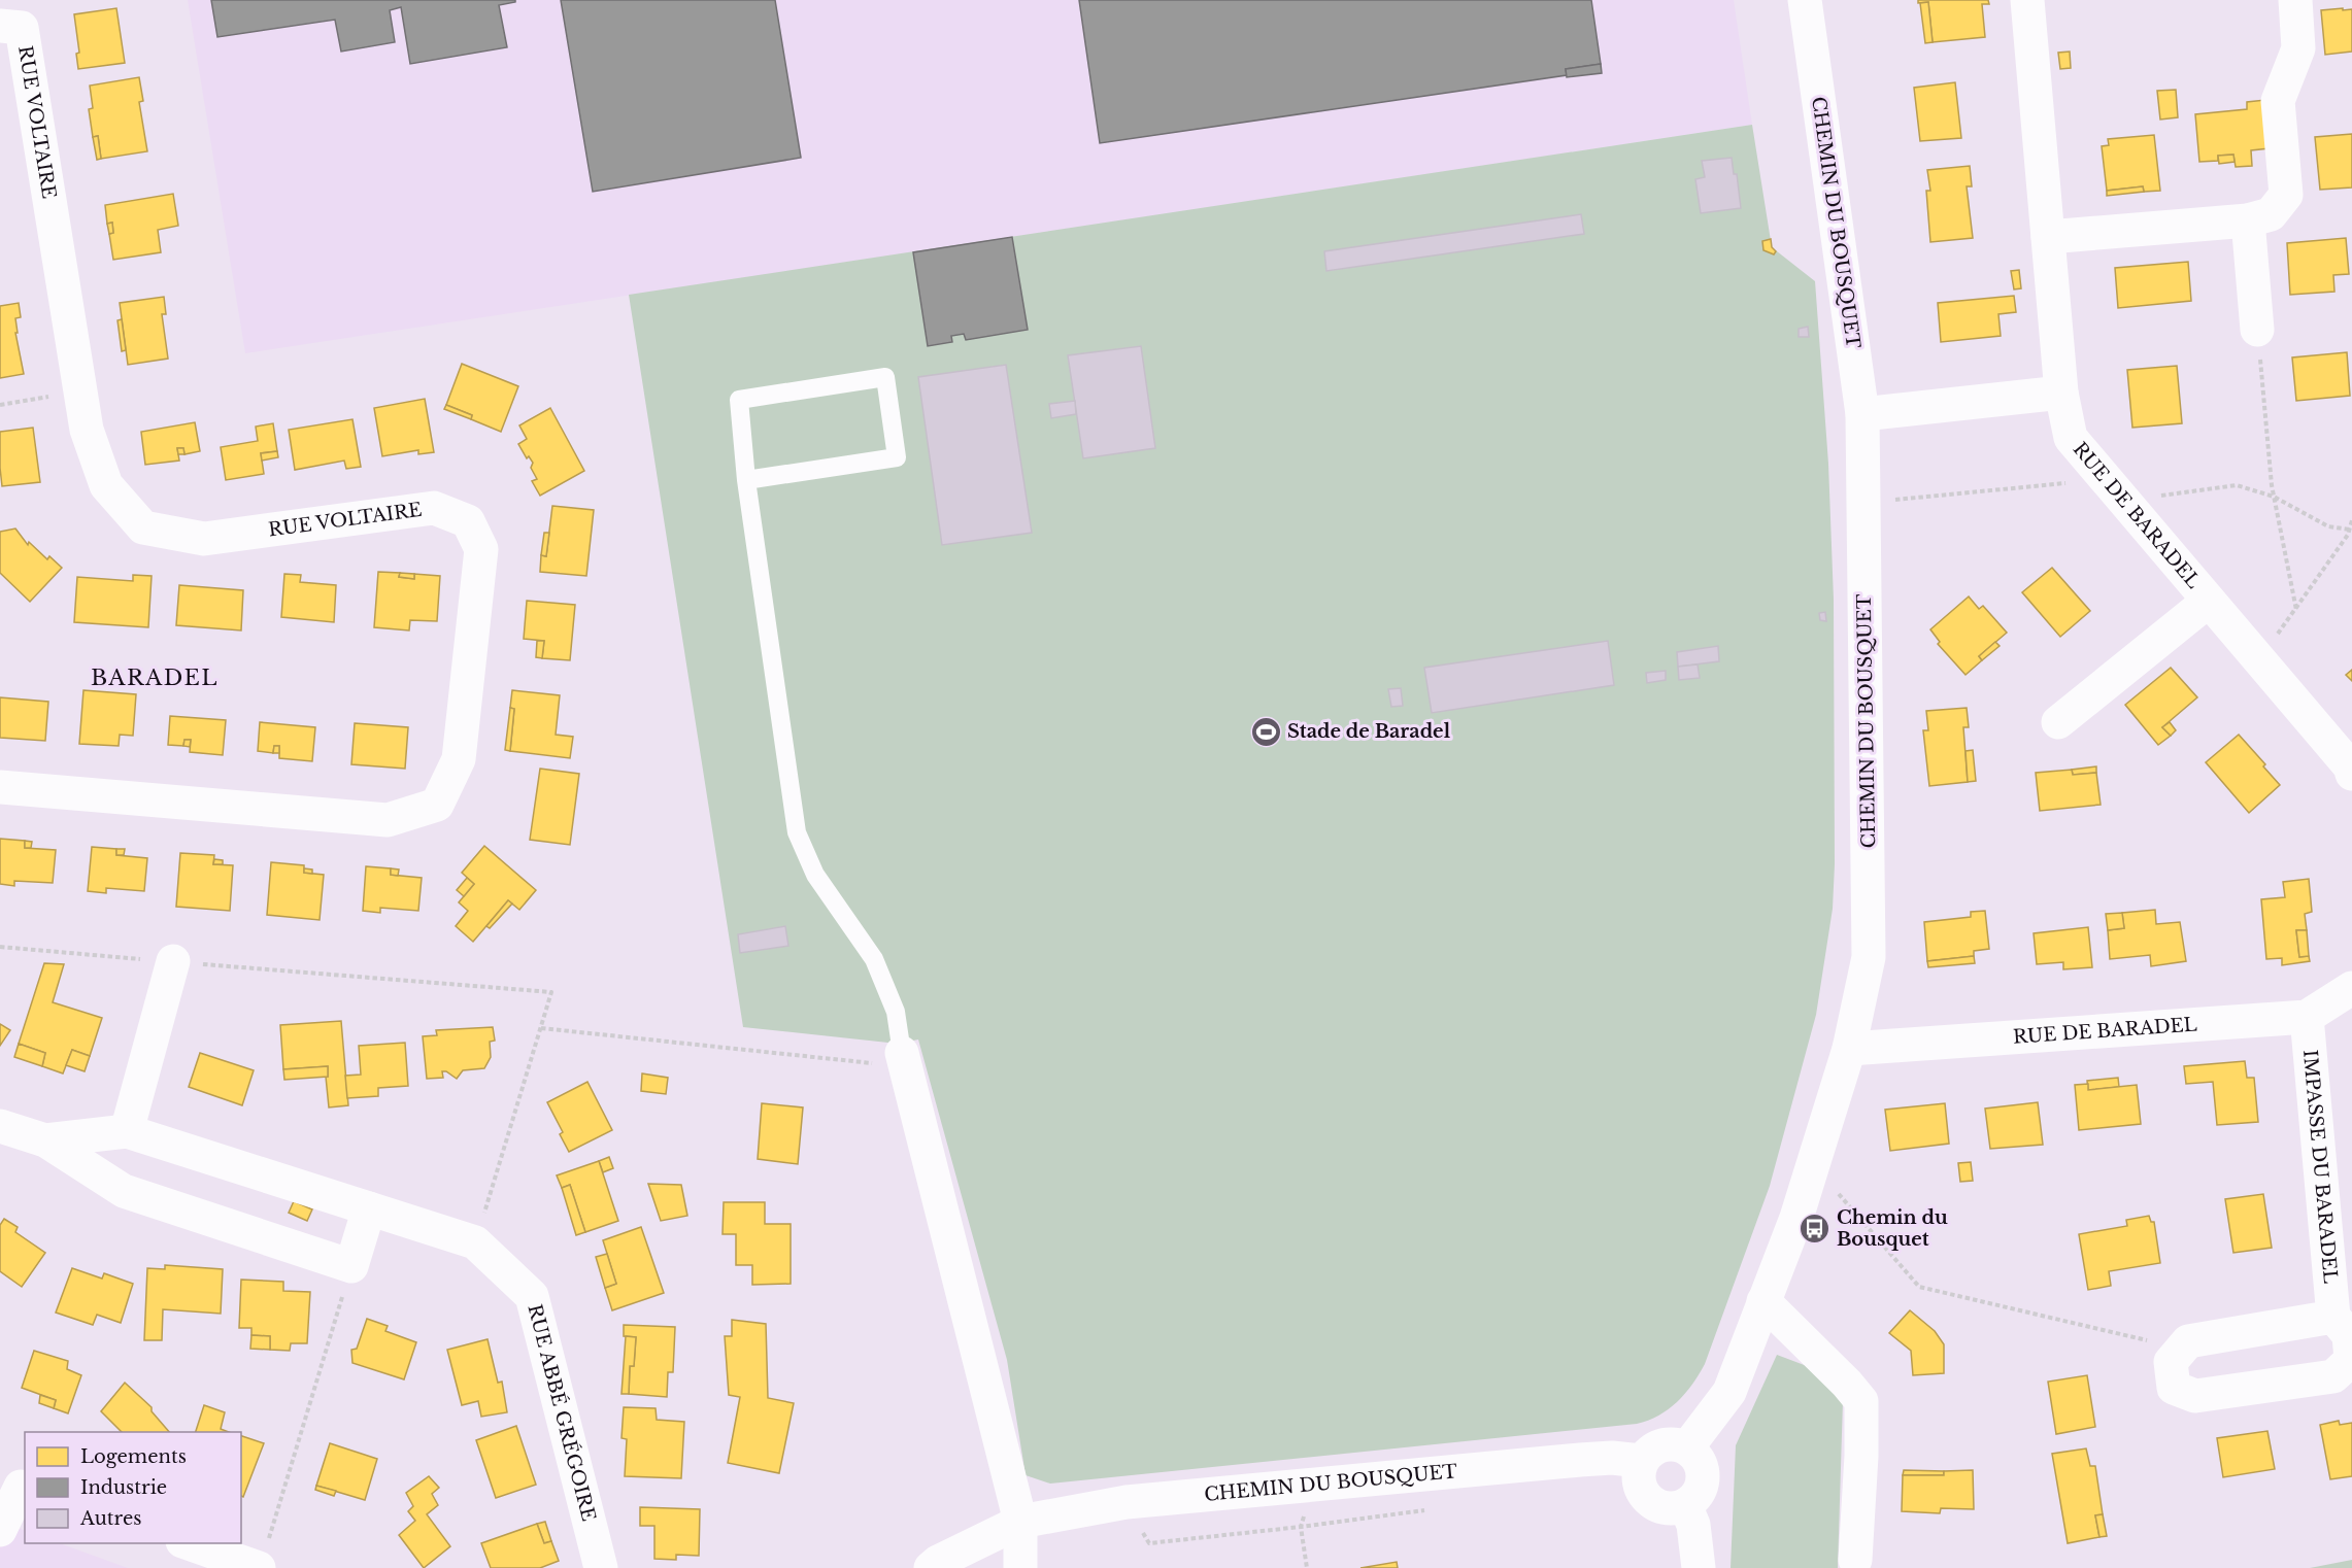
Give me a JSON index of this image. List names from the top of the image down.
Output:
{
  "streets": {
    "street": [
      "RUE VOLTAIRE",
      "CHEMIN DU BOUSQUET",
      "RUE DE BARADEL",
      "IMPASSE DU BARADEL",
      "RUE ABBÉ GRÉGOIRE"
    ]
  },
  "crossings": [
    ["CHEMIN DU BOUSQUET", "RUE DE BARADEL"],
    ["RUE DE BARADEL", "IMPASSE DU BARADEL"]
  ],
  "districts": ["BARADEL"],
  "places": {
    "sports": ["Stade de Baradel"],
    "bus stop": ["Chemin du Bousquet"]
  },
  "legend": ["Logements", "Industrie", "Autres"]
}
